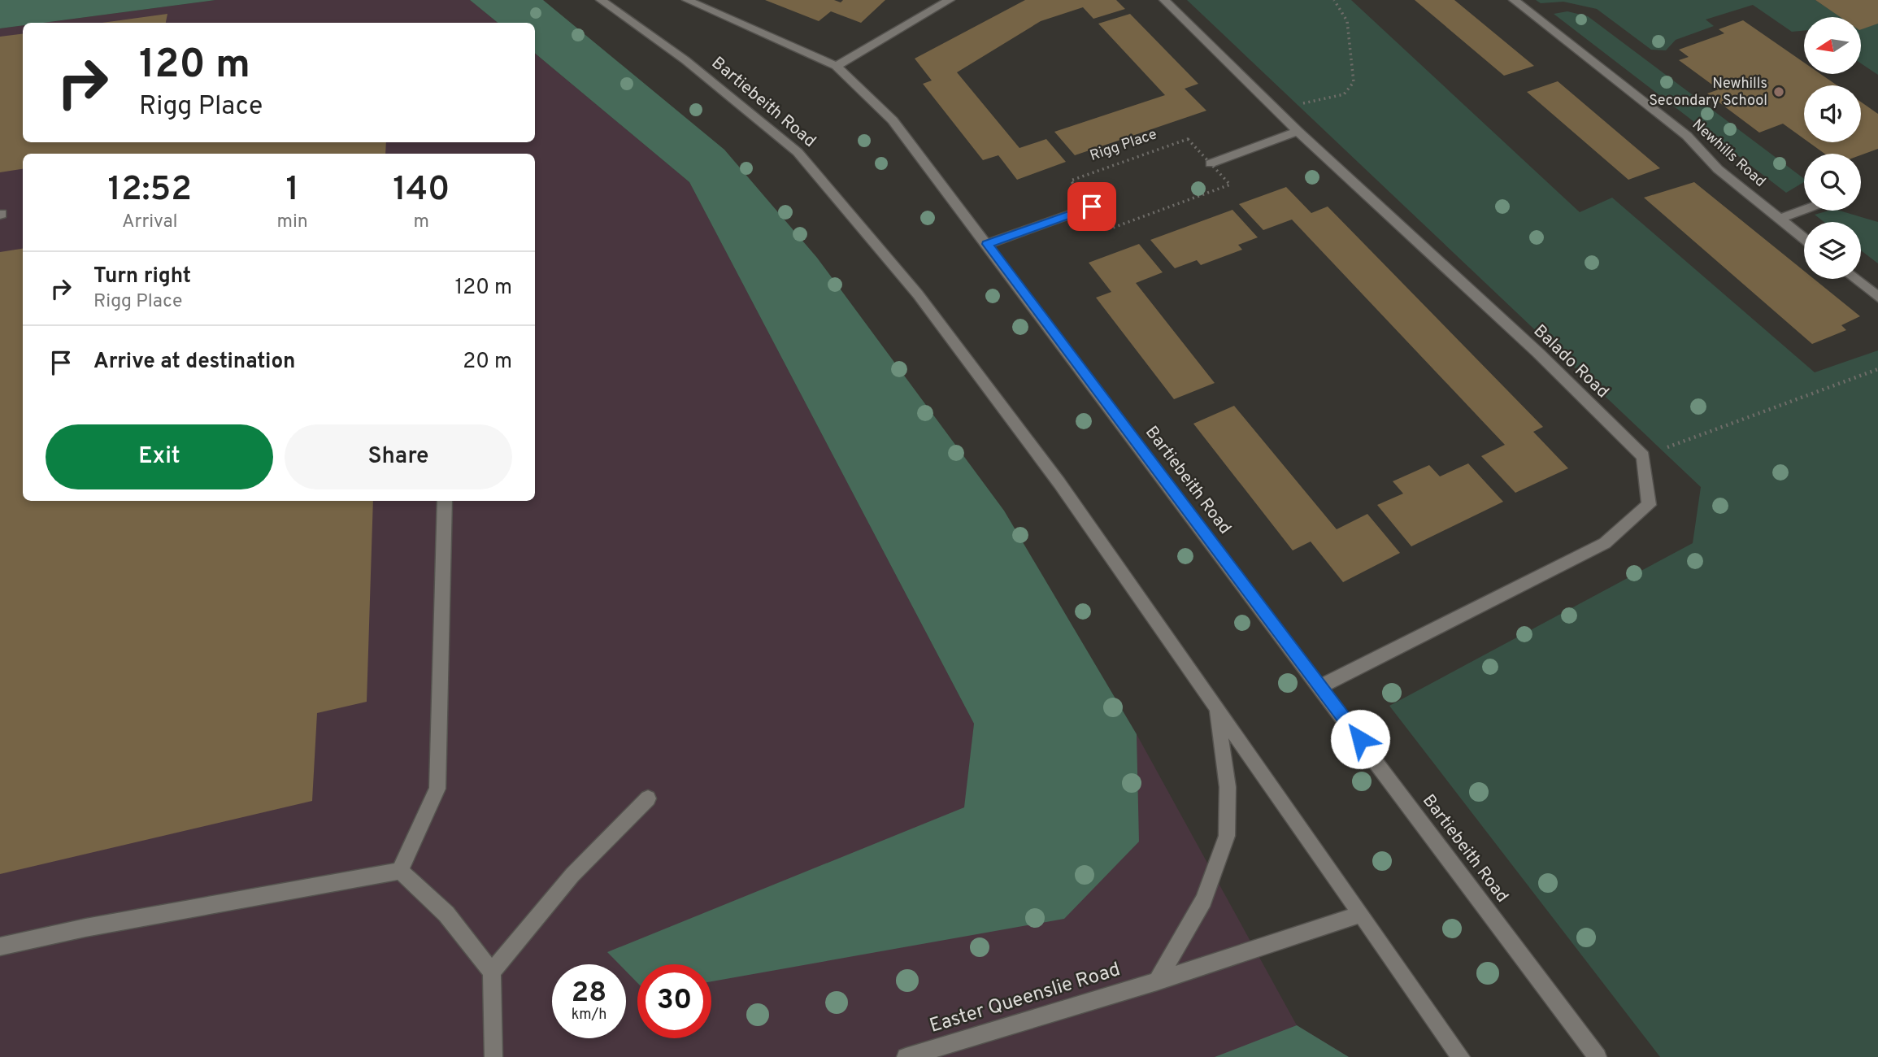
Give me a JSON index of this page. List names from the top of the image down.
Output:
{
  "streets": {
    "street": [
      "Bartiebeith Road",
      "Newhills Road",
      "Balado Road",
      "Easter Queenslie Road"
    ],
    "path": ["Rigg Place"]
  },
  "crossings": [
    ["Bartiebeith Road", "Easter Queenslie Road"]
  ],
  "places": ["Newhills Secondary School"],
  "north": "left",
  "page": {
    "turn": ["120 m", "Rigg Place"],
    "eta": [
      "12:52",
      "Arrival",
      "1",
      "min",
      "140",
      "m"
    ],
    "list": [
      {
        "name": "Turn right",
        "note": "Rigg Place",
        "value": "120 m"
      },
      {
        "name": "Arrive at destination",
        "value": "20 m"
      }
    ],
    "buttons": ["Exit", "Share"],
    "speed": "28 km/h",
    "limit": "30"
  }
}
